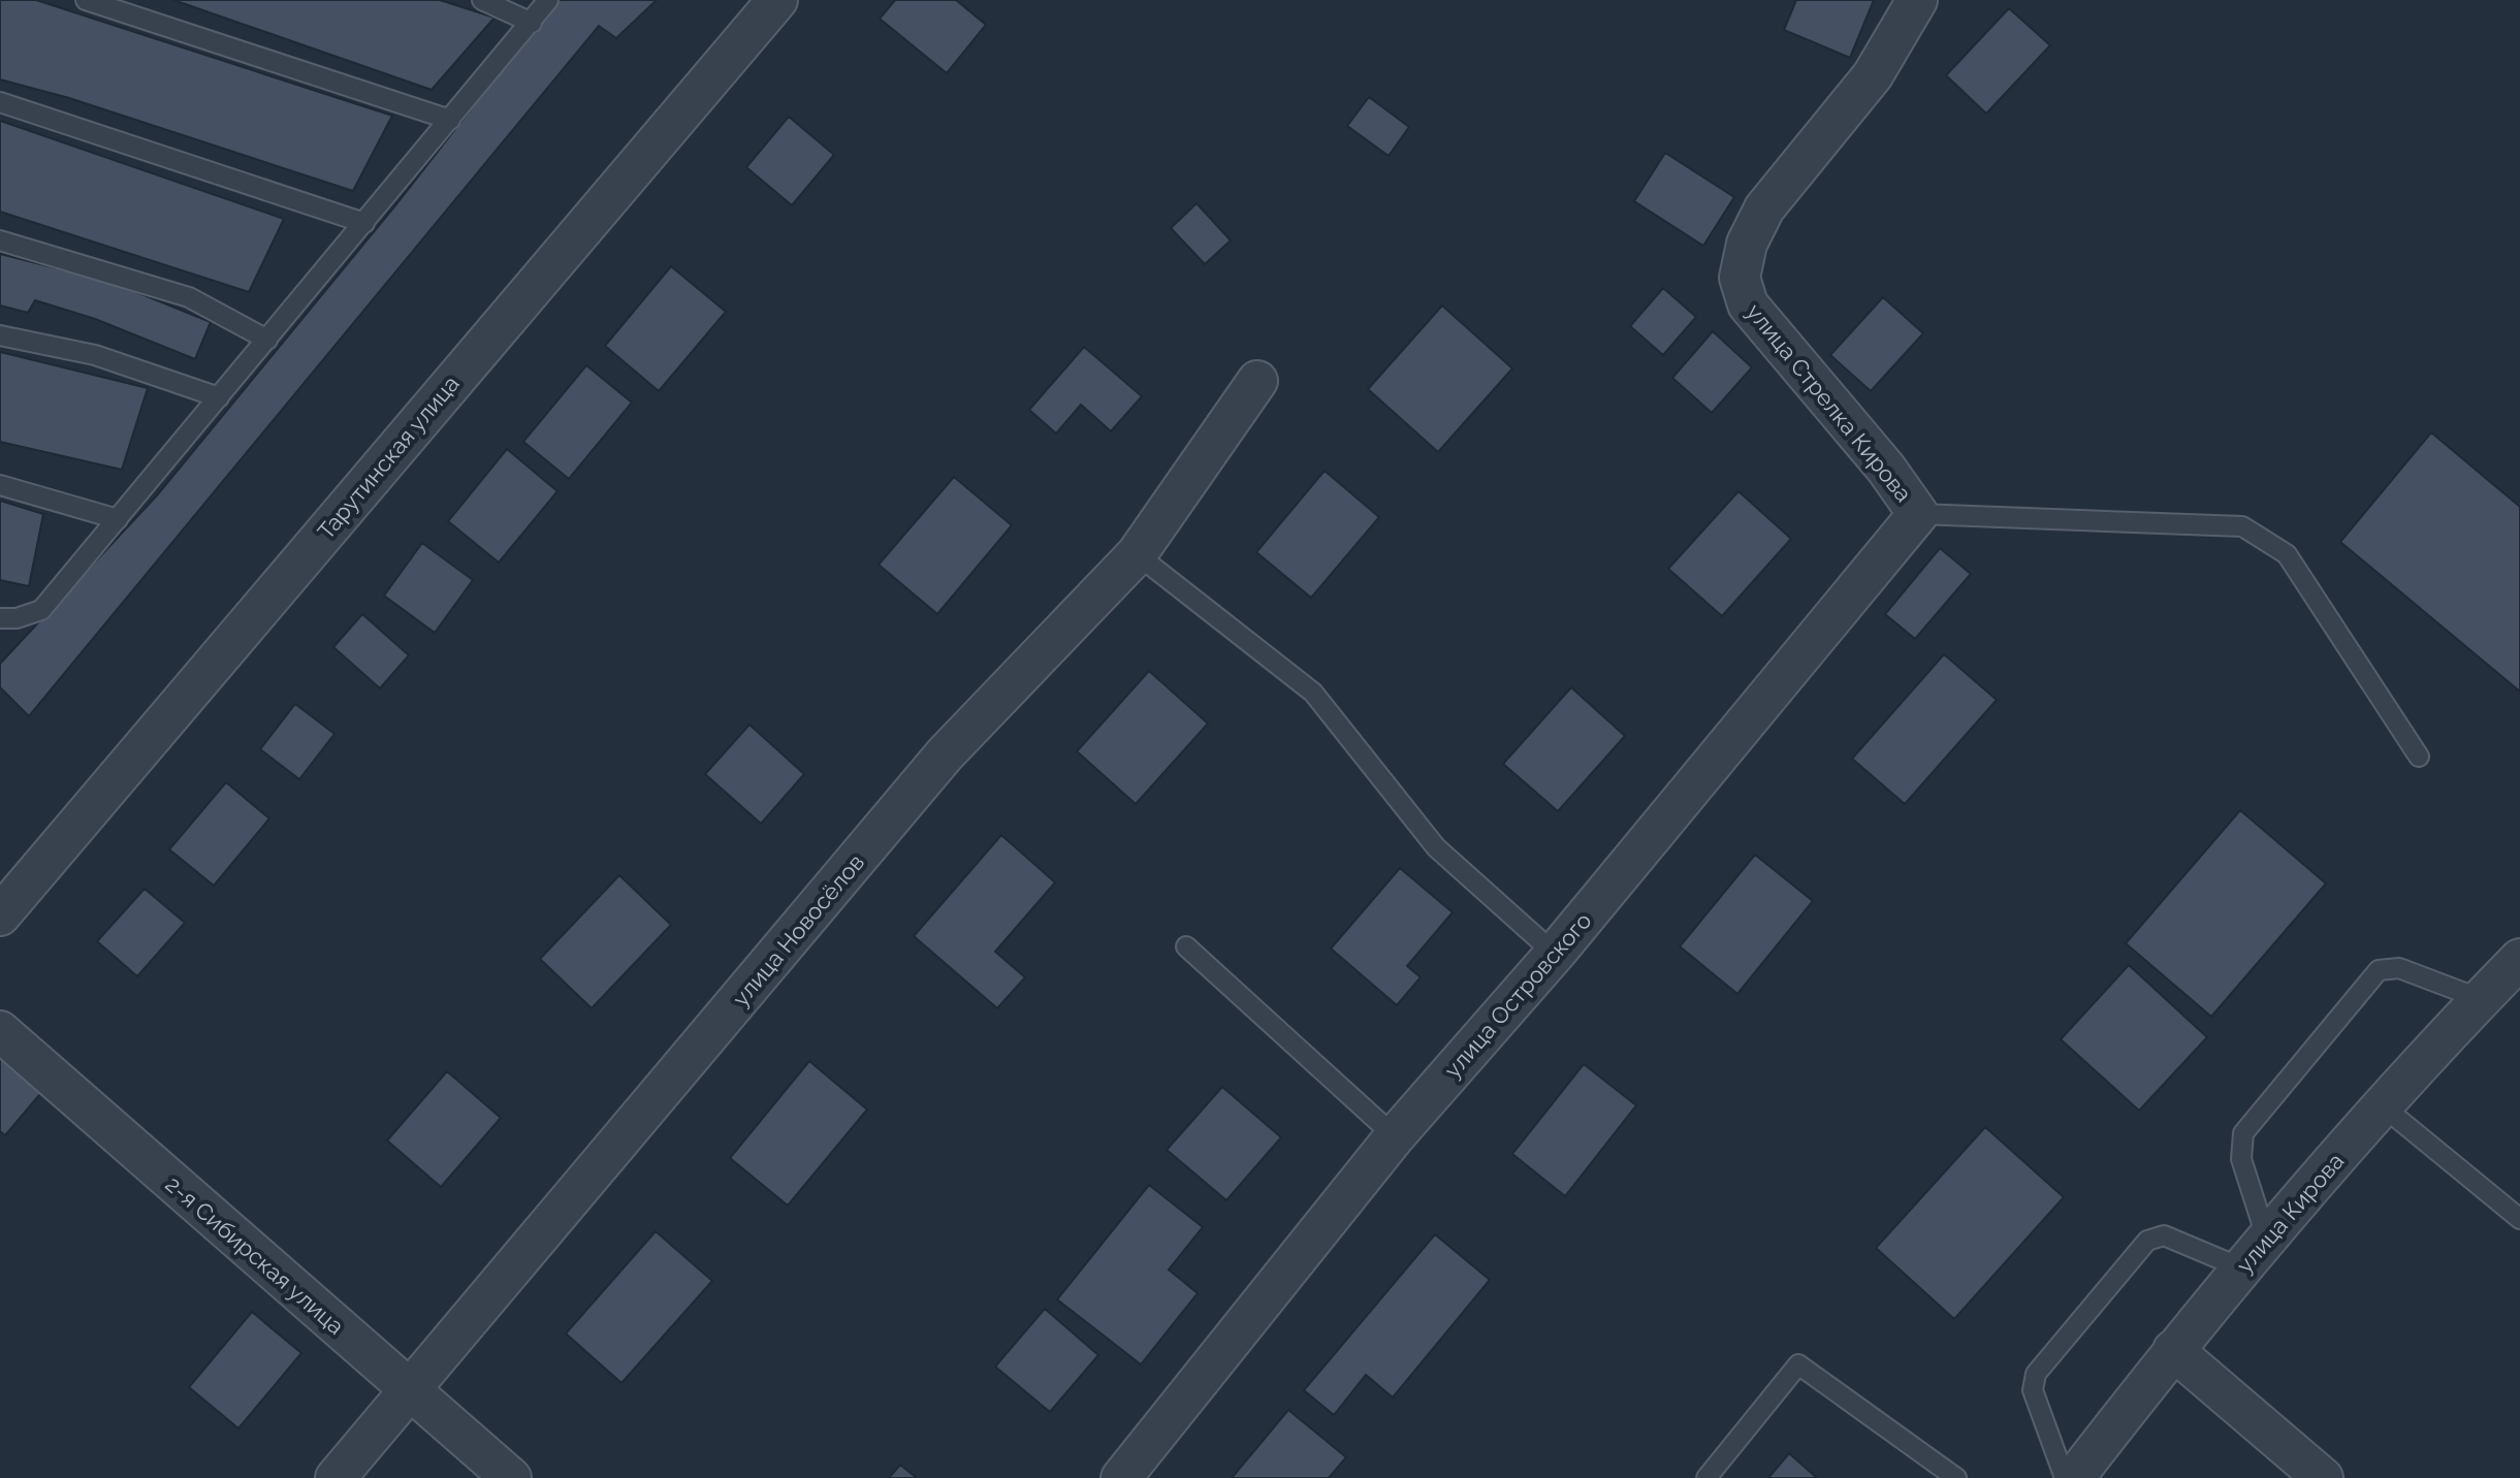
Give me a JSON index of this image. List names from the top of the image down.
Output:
{
  "streets": {
    "street": [
      "улица Стрелка Кирова",
      "Тарутинская улица",
      "улица Новосёлов",
      "улица Островского",
      "улица Кирова",
      "2-я Сибирская улица"
    ]
  },
  "crossings": [
    ["улица Стрелка Кирова", "улица Островского"],
    ["улица Новосёлов", "2-я Сибирская улица"]
  ]
}
